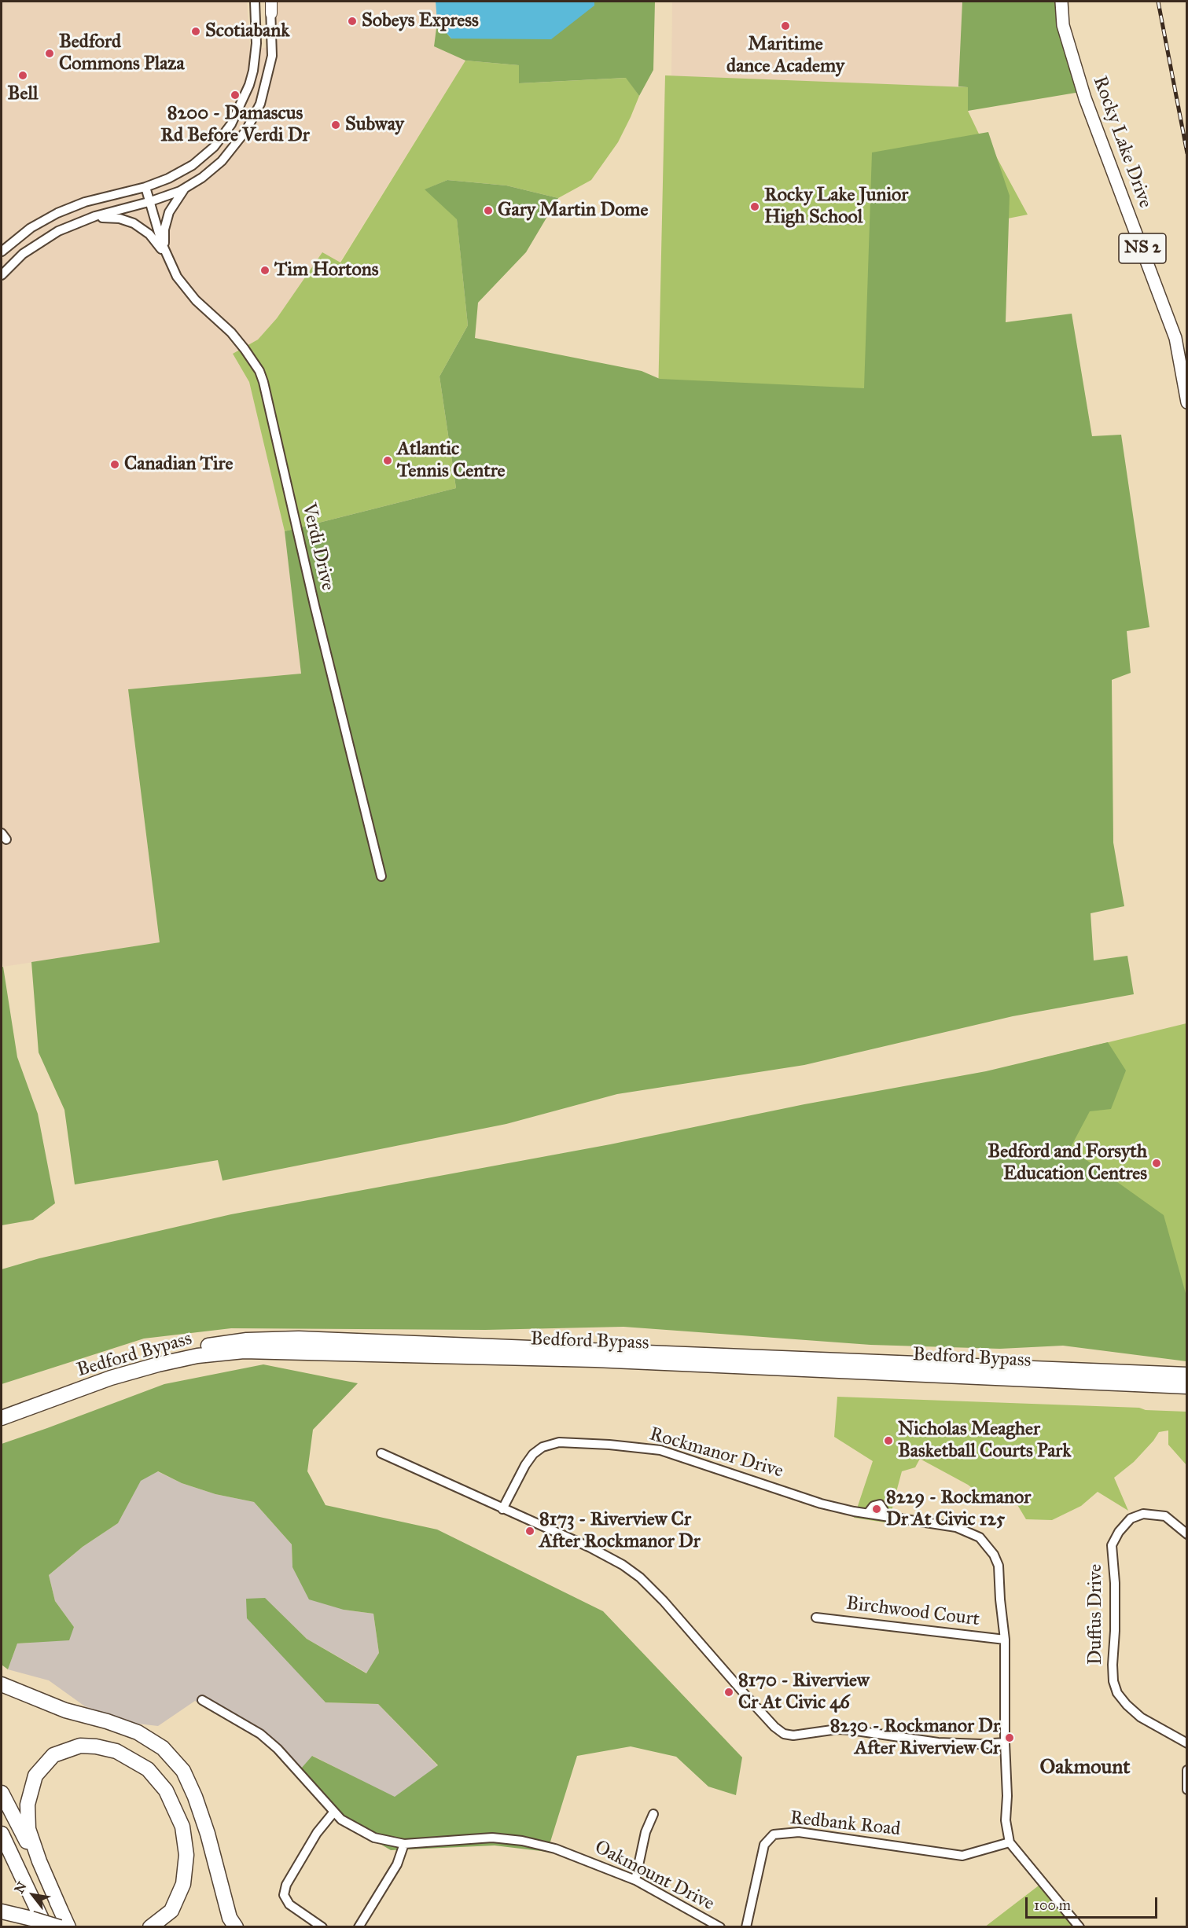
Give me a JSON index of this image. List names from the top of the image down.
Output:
{
  "streets": {
    "highway": ["Bedford Bypass"],
    "main road": ["Rocky Lake Drive", "NS 2"],
    "street": [
      "Verdi Drive",
      "Rockmanor Drive",
      "Birchwood Court",
      "Duffus Drive",
      "Redbank Road",
      "Oakmount Drive"
    ]
  },
  "crossings": [
    ["Rockmanor Drive", "Birchwood Court"],
    ["Rockmanor Drive", "Redbank Road"]
  ],
  "districts": ["Oakmount"],
  "places": [
    "Sobeys Express",
    "Maritime dance Academy",
    "Scotiabank",
    "Bedford Commons Plaza",
    "Bell",
    "8200 - Damascus Rd Before Verdi Dr",
    "Subway",
    "Rocky Lake Junior High School",
    "Gary Martin Dome",
    "Tim Hortons",
    "Atlantic Tennis Centre",
    "Canadian Tire",
    "Bedford and Forsyth Education Centres",
    "Nicholas Meagher Basketball Courts Park",
    "8229 - Rockmanor Dr At Civic 125",
    "8173 - Riverview Cr After Rockmanor Dr",
    "8170 - Riverview Cr At Civic 46",
    "8230 - Rockmanor Dr After Riverview Cr"
  ],
  "scale_bar": "100 m",
  "north": "top left"
}
